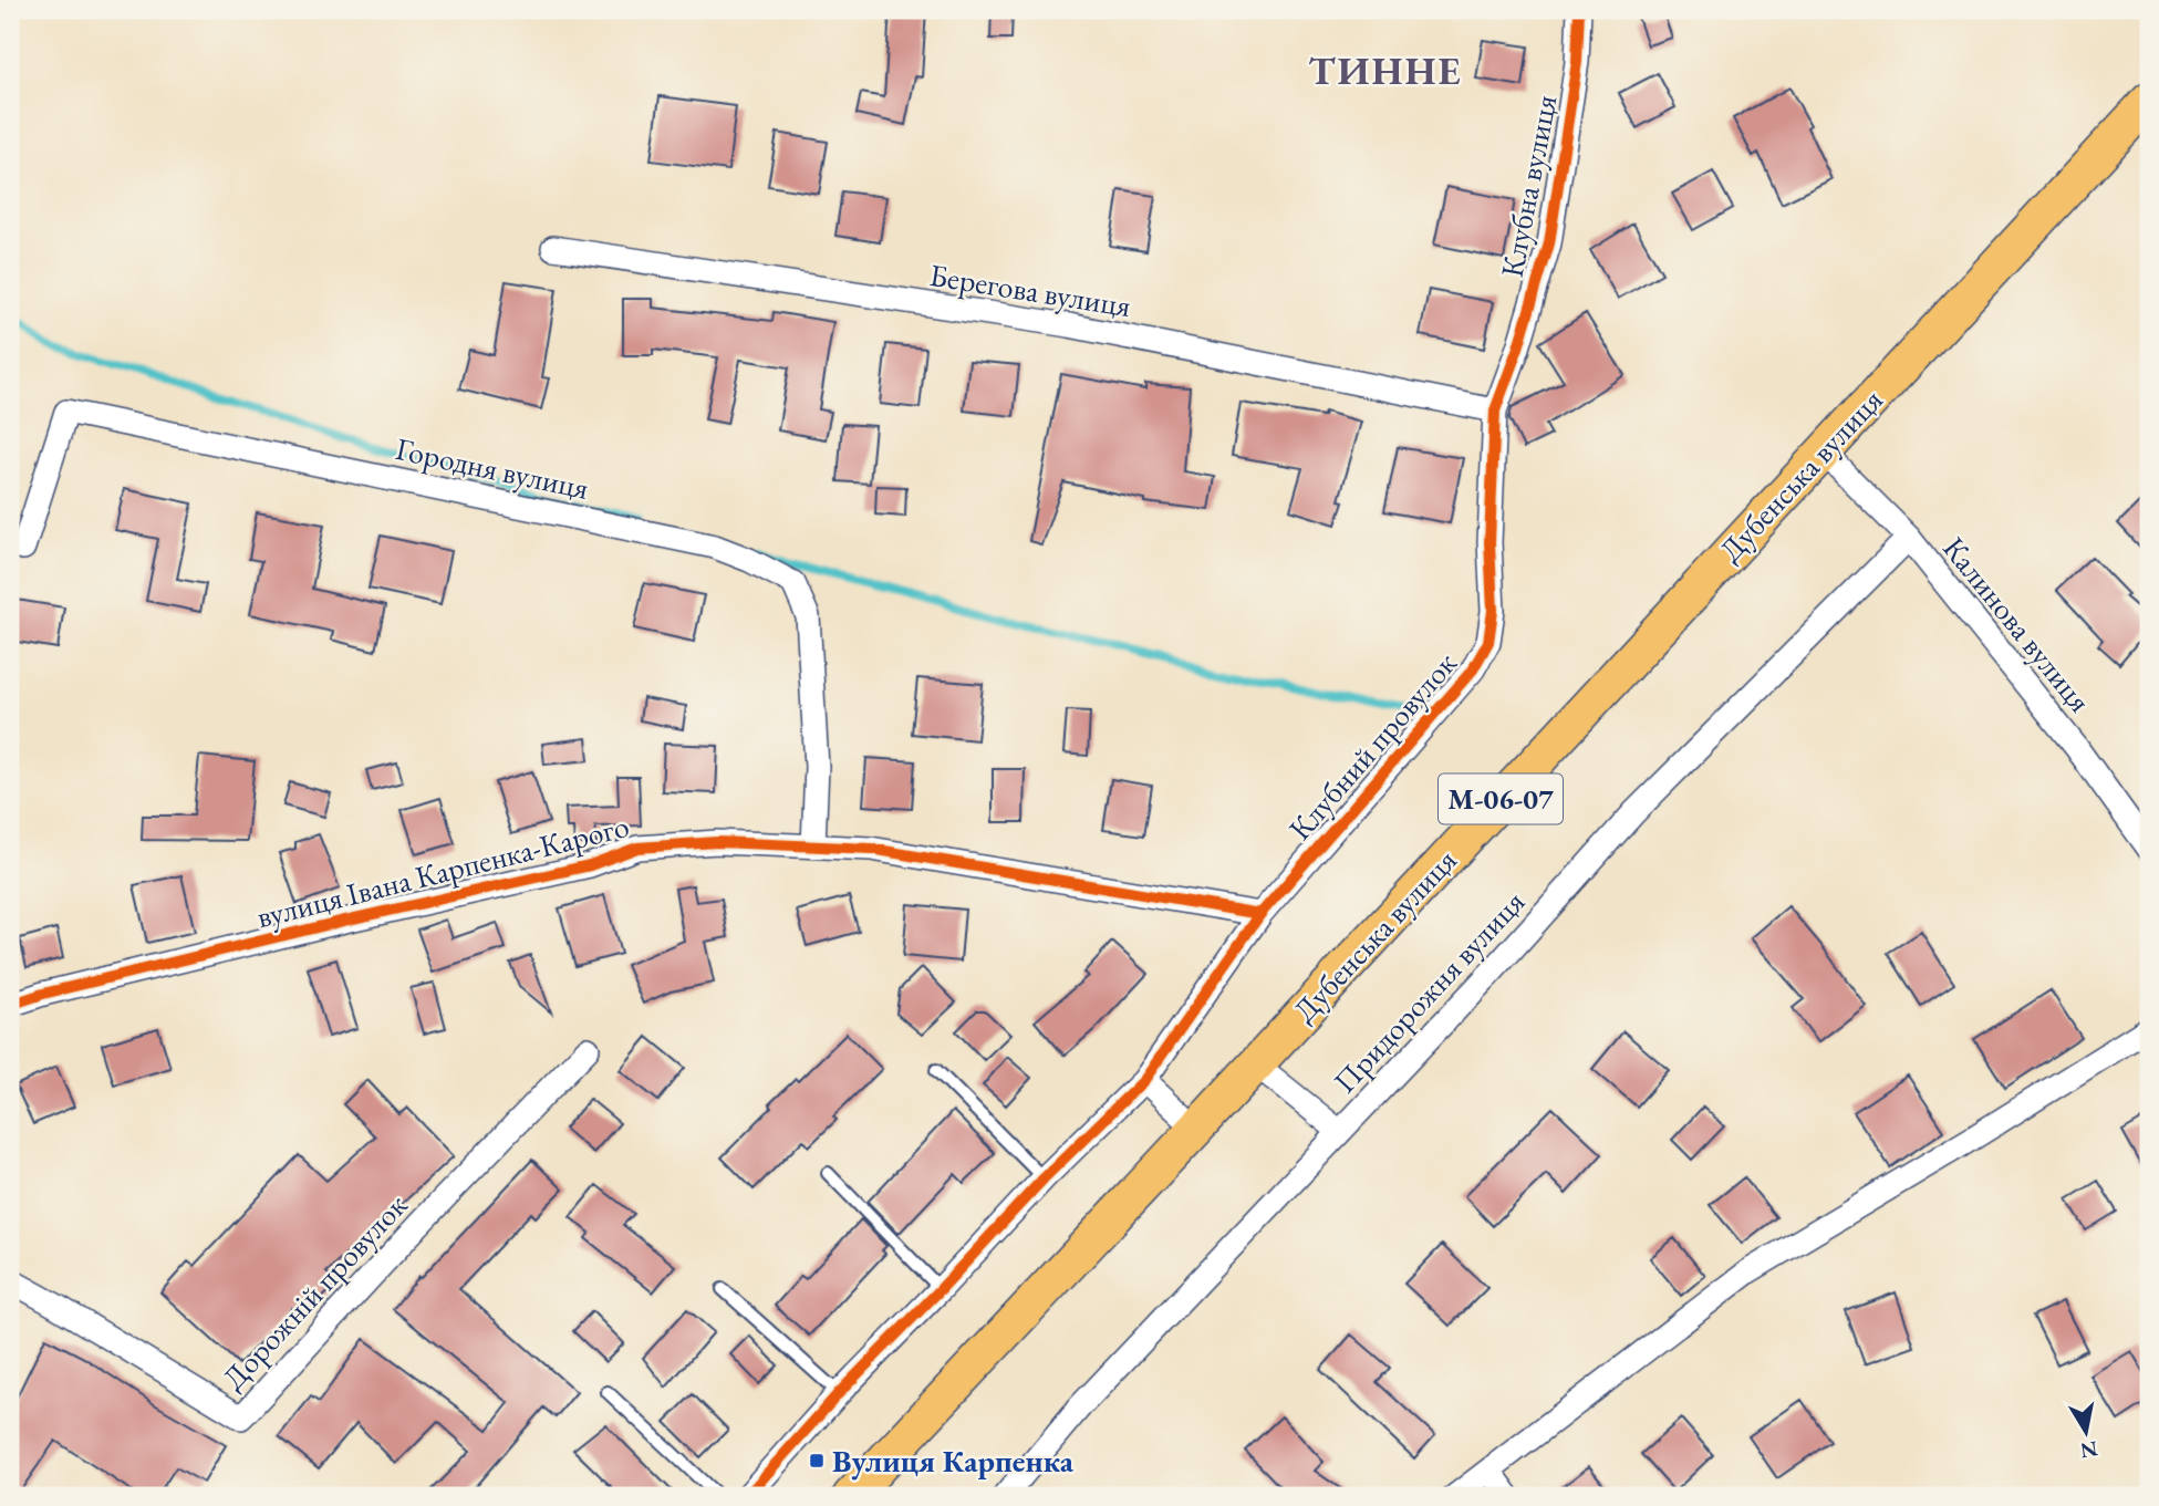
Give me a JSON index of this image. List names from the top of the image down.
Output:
{
  "streets": {
    "main road": ["Дубенська вулиця", "М-06-07"],
    "street": [
      "Клубна вулиця",
      "Берегова вулиця",
      "Городня вулиця",
      "Калинова вулиця",
      "Клубний провулок",
      "вулиця Івана Карпенка-Карого",
      "Придорожня вулиця",
      "Дорожній провулок"
    ]
  },
  "crossings": [
    ["Клубна вулиця", "Берегова вулиця"],
    ["Клубна вулиця", "Клубний провулок"],
    ["Берегова вулиця", "Клубний провулок"],
    ["Городня вулиця", "вулиця Івана Карпенка-Карого"],
    ["Дубенська вулиця", "Калинова вулиця"],
    ["Калинова вулиця", "Придорожня вулиця"],
    ["Клубний провулок", "вулиця Івана Карпенка-Карого"]
  ],
  "districts": ["ТИННЕ"],
  "places": {
    "transit": ["Вулиця Карпенка"]
  },
  "north": "bottom"
}
